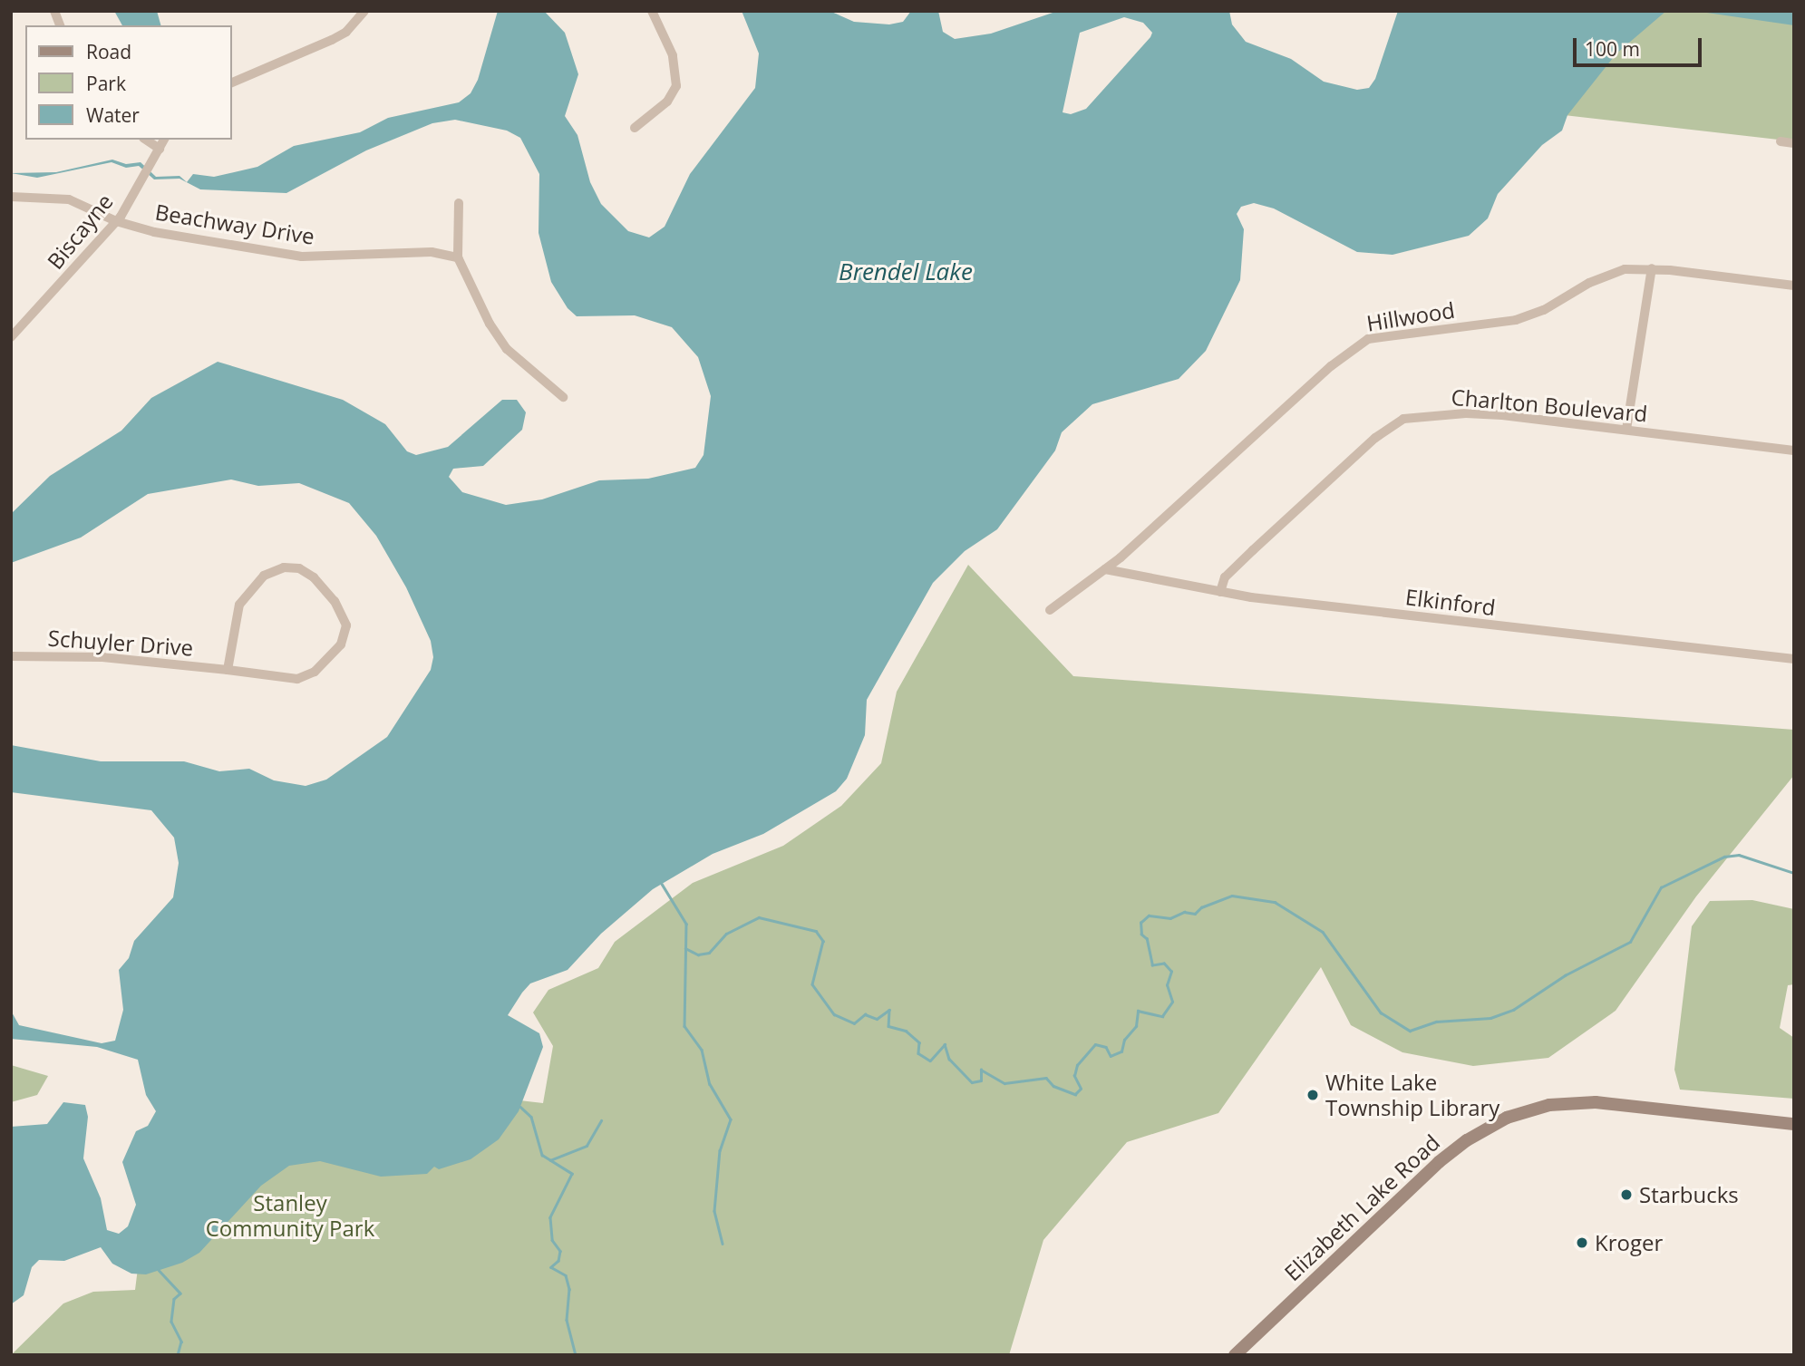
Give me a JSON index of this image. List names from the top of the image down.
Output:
{
  "streets": {
    "street": [
      "Beachway Drive",
      "Biscayne",
      "Hillwood",
      "Charlton Boulevard",
      "Elkinford",
      "Schuyler Drive",
      "Elizabeth Lake Road"
    ]
  },
  "crossings": [
    ["Beachway Drive", "Biscayne"],
    ["Hillwood", "Elkinford"],
    ["Charlton Boulevard", "Elkinford"]
  ],
  "water": ["Brendel Lake"],
  "parks": ["Stanley Community Park"],
  "places": ["White Lake Township Library", "Starbucks", "Kroger"],
  "legend": ["Road", "Park", "Water"],
  "scale_bar": "100 m"
}
